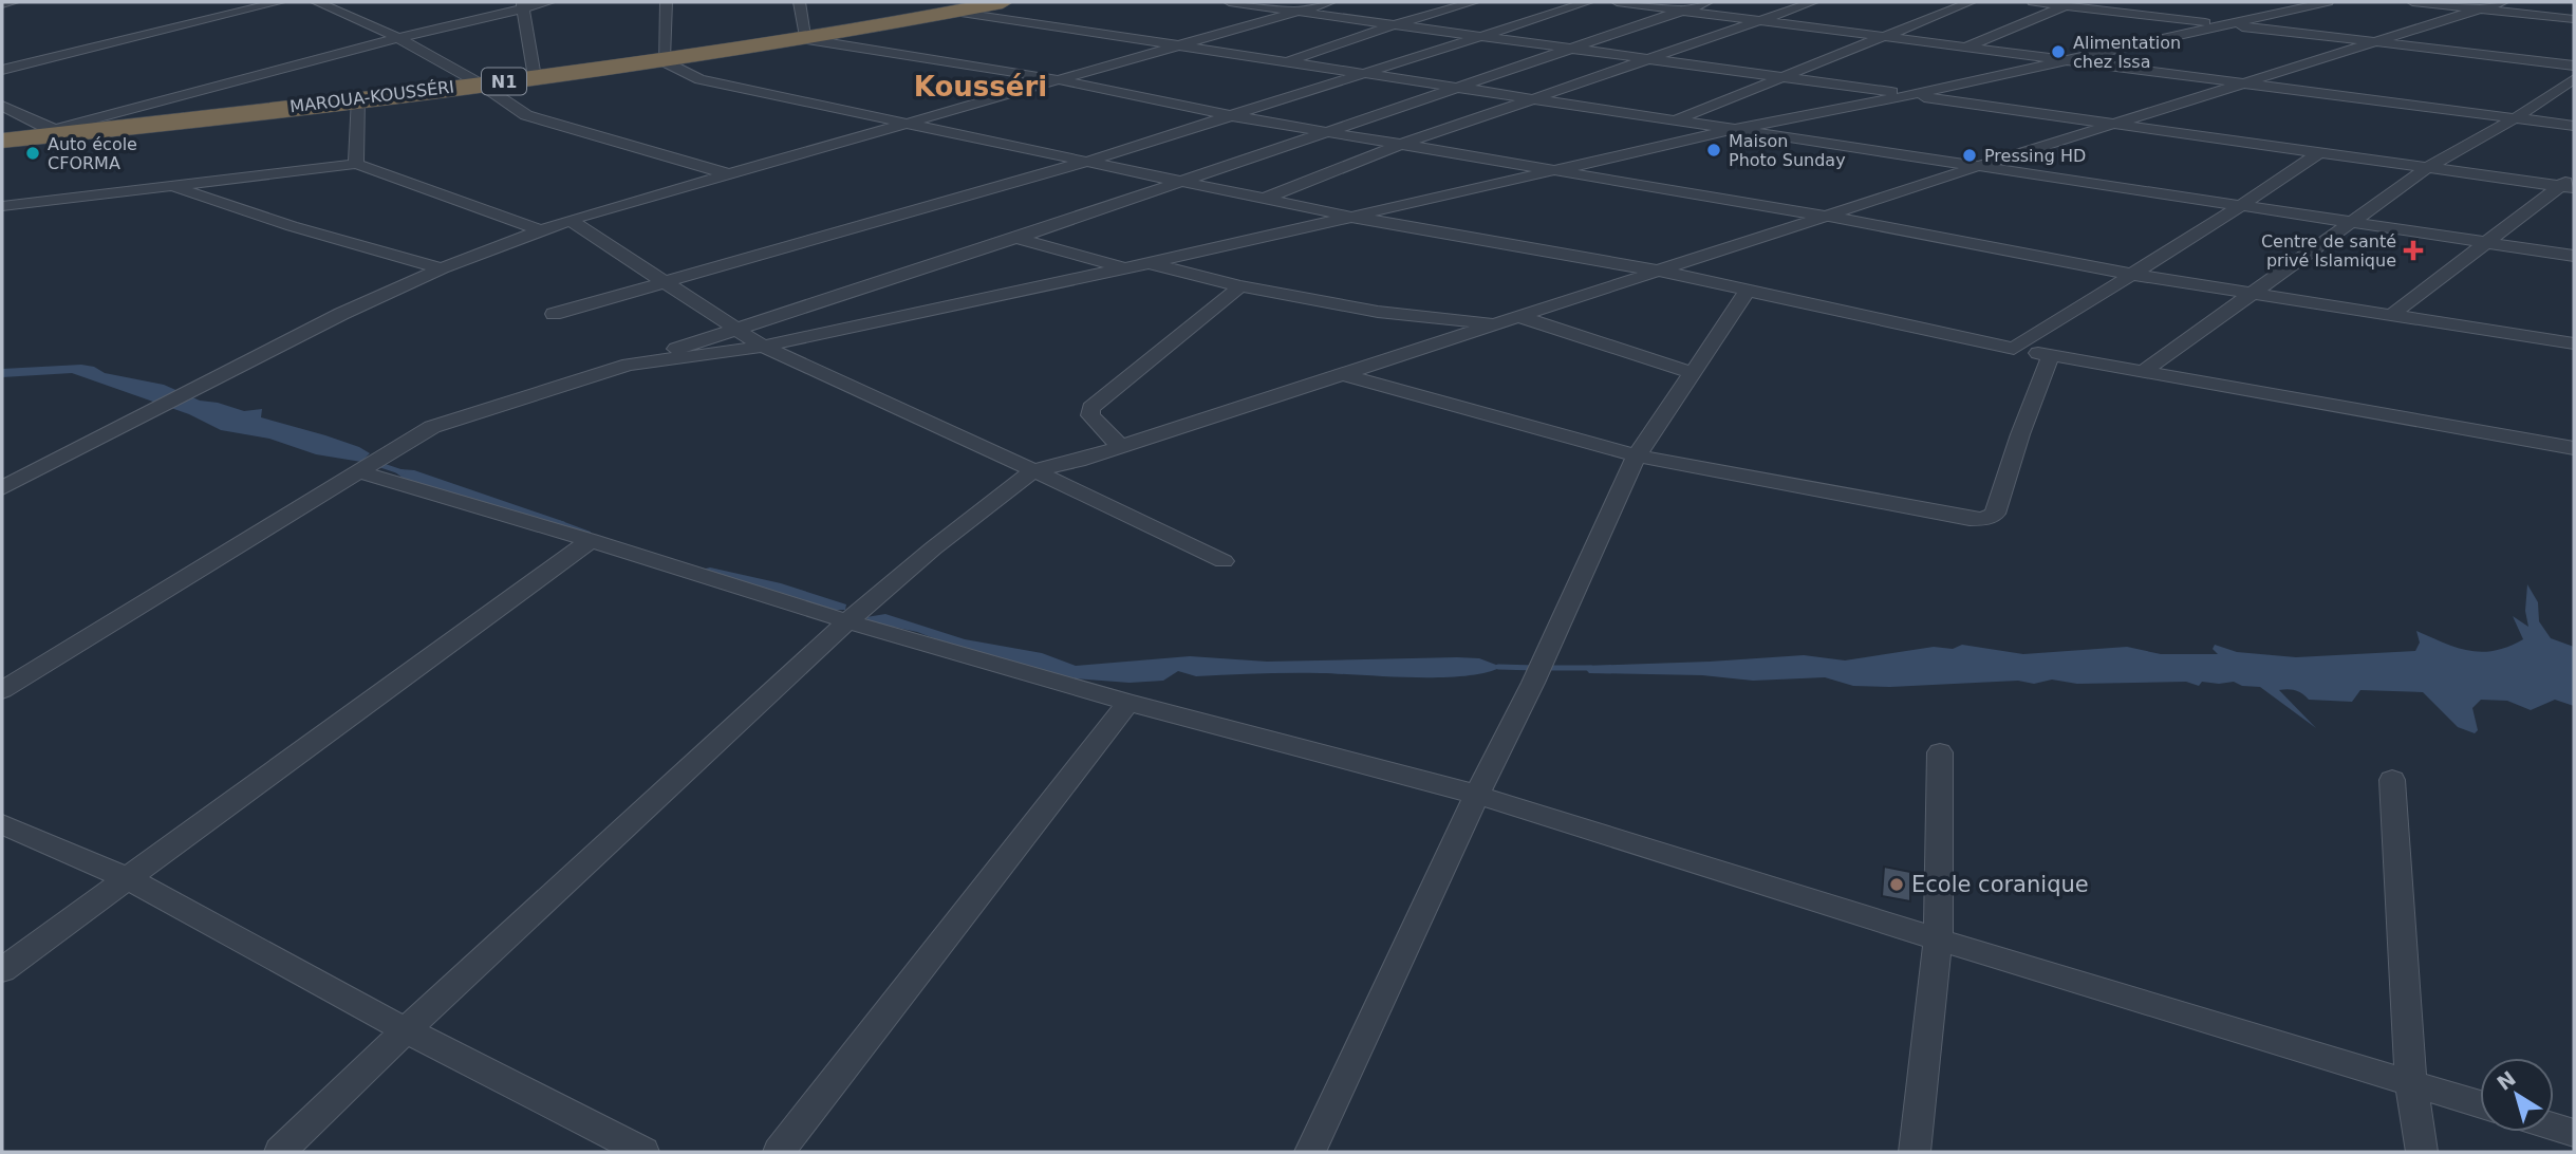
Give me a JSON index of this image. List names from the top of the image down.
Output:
{
  "streets": {
    "highway": ["N1", "MAROUA-KOUSSÉRI"]
  },
  "districts": ["Kousséri"],
  "places": {
    "other": [
      "Alimentation chez Issa",
      "Maison Photo Sunday",
      "Auto école CFORMA",
      "Pressing HD",
      "Ecole coranique"
    ],
    "health": ["Centre de santé privé Islamique"]
  },
  "north": "top left"
}
